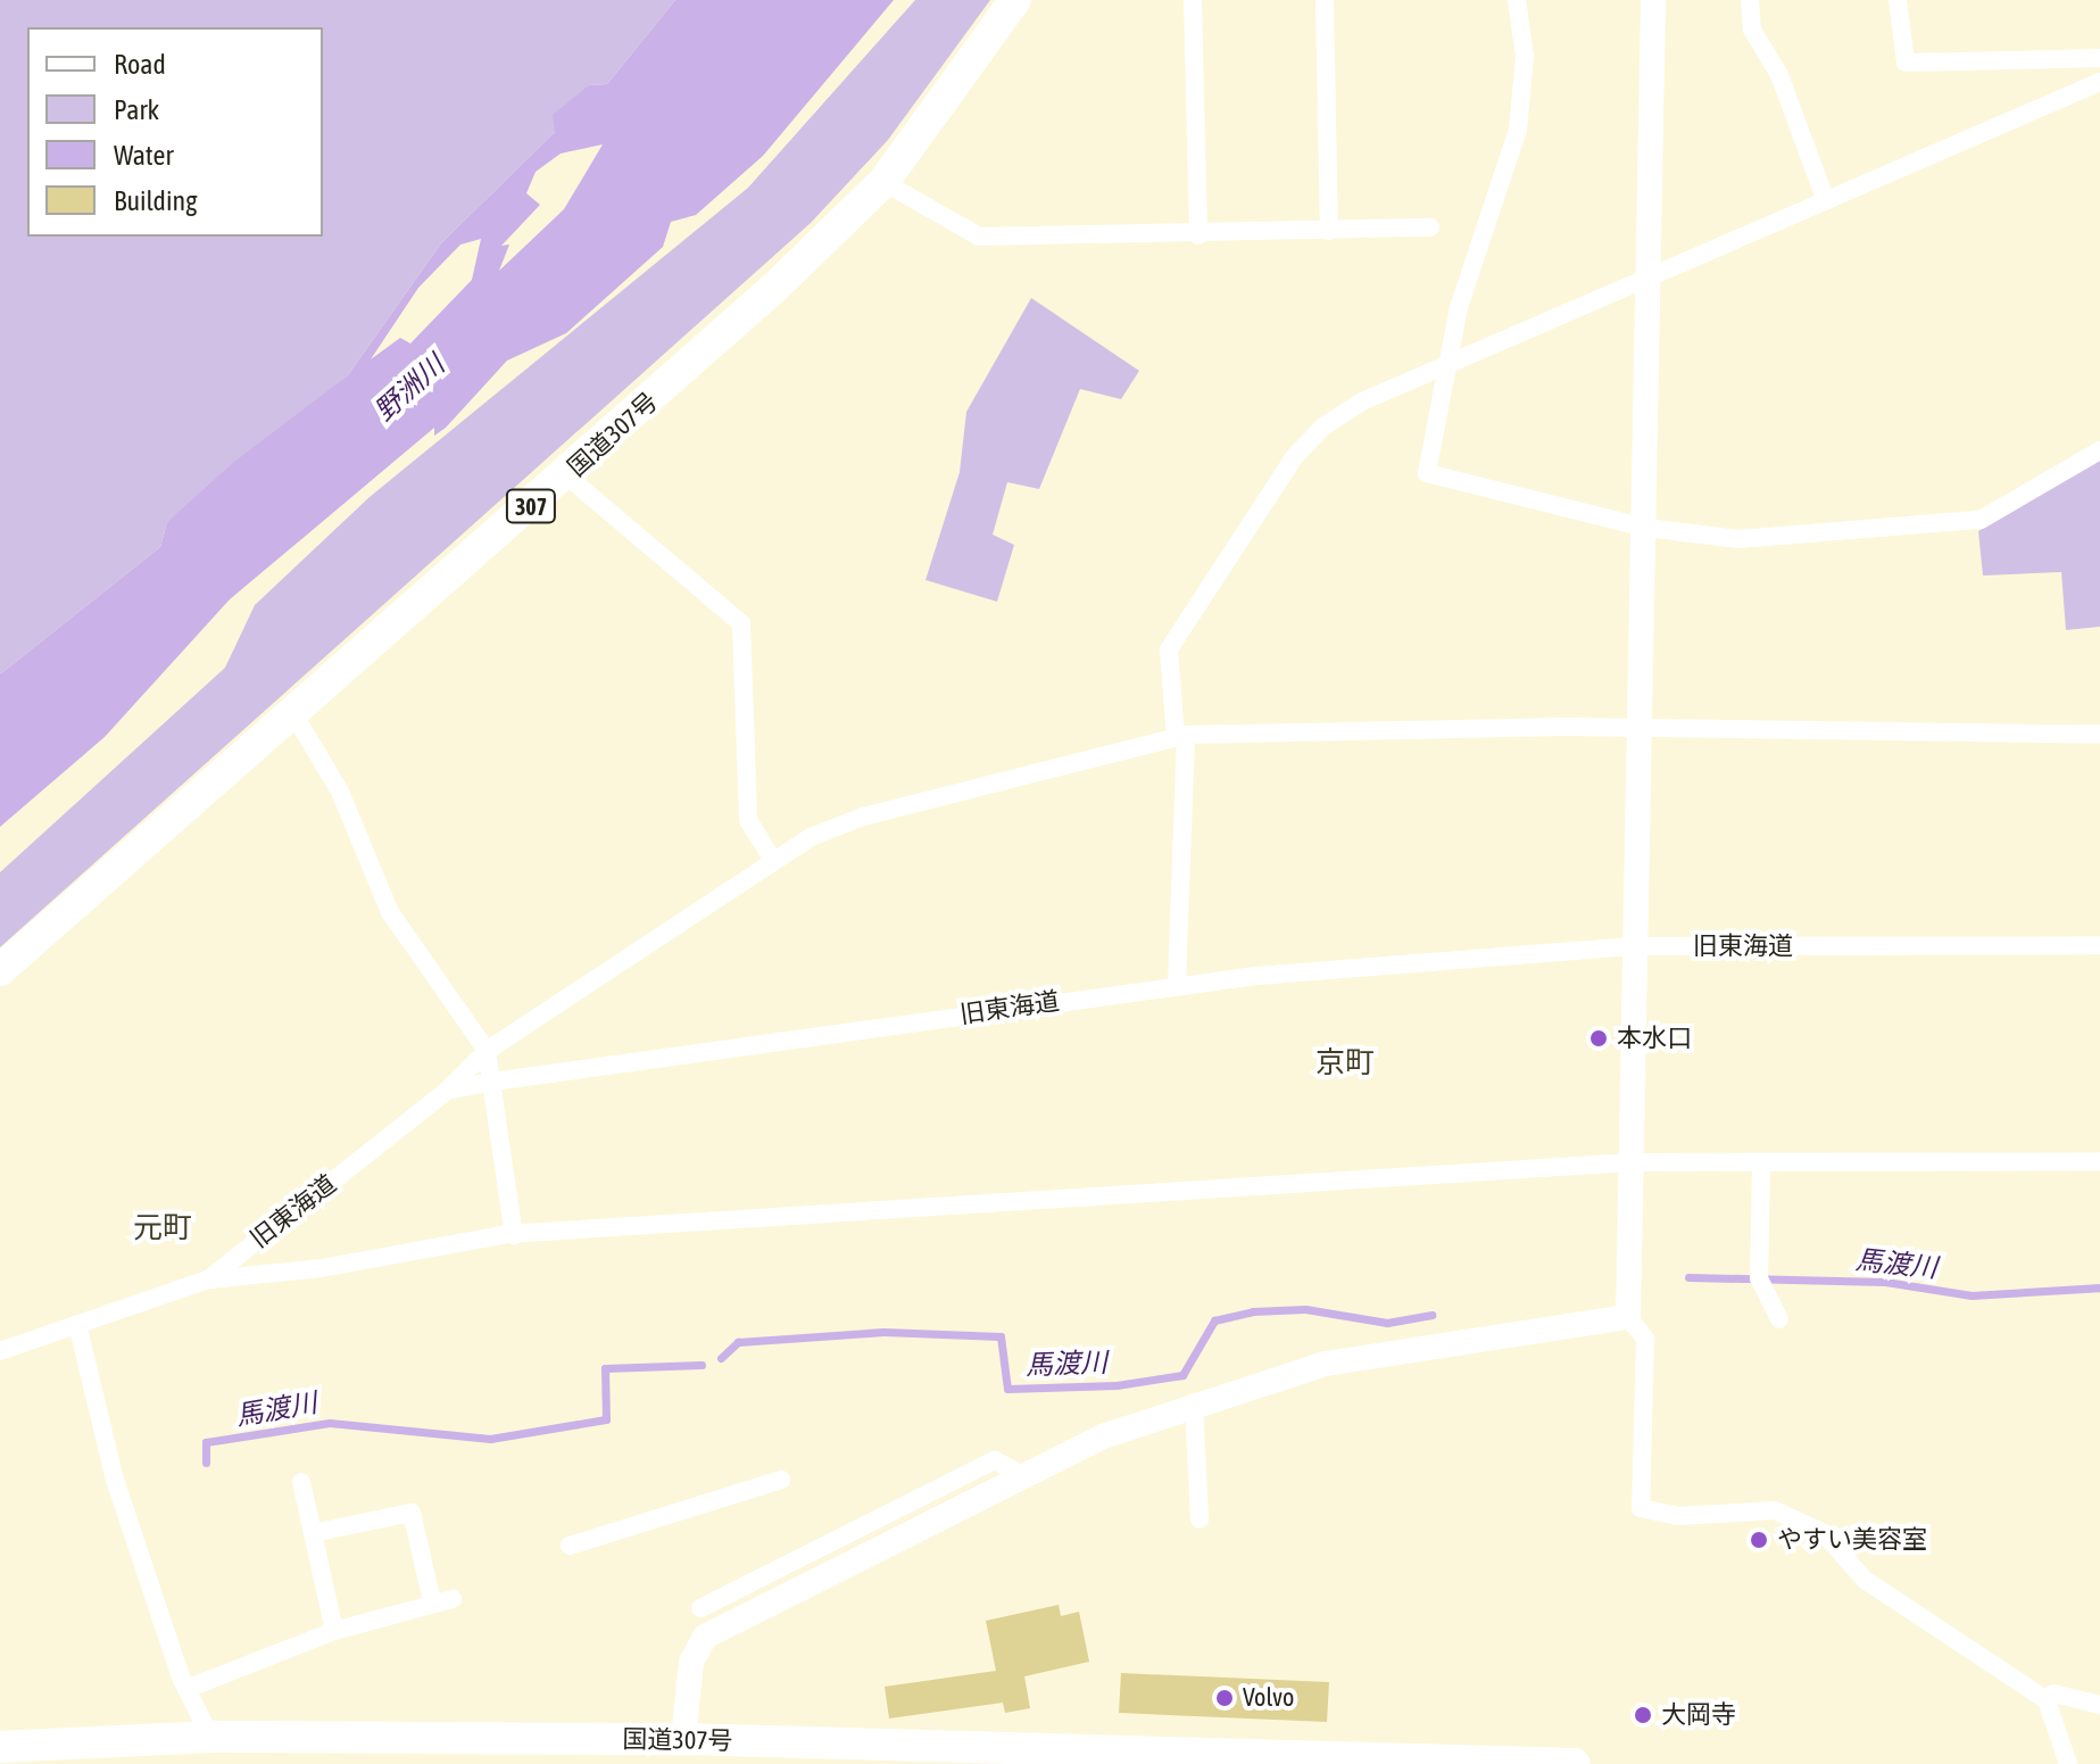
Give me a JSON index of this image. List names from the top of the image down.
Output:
{
  "streets": {
    "highway": ["国道307号", "307"],
    "street": ["旧東海道"]
  },
  "districts": ["京町", "元町"],
  "water": ["野洲川", "馬渡川"],
  "places": [
    "本水口",
    "やすい美容室",
    "Volvo",
    "大岡寺"
  ],
  "legend": [
    "Road",
    "Park",
    "Water",
    "Building"
  ]
}
